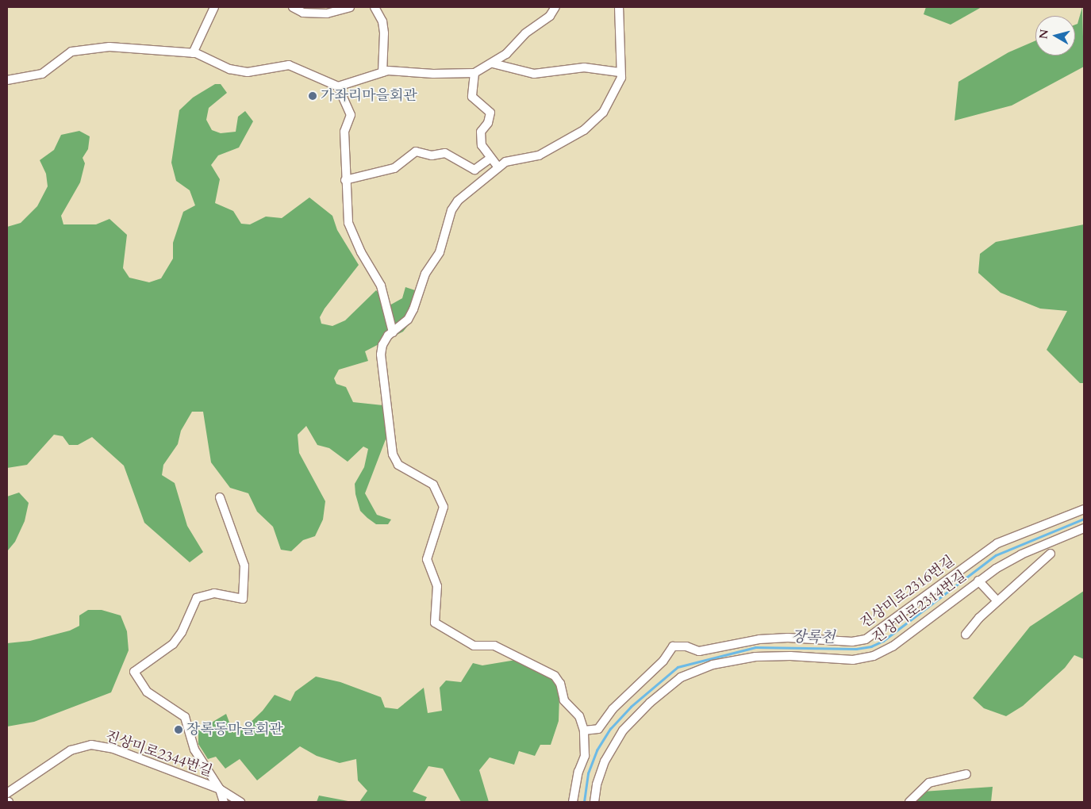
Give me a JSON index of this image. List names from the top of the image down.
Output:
{
  "streets": {
    "street": ["진상미로2316번길", "진상미로2314번길", "진상미로2344번길"]
  },
  "water": ["장록천"],
  "places": ["가좌리마을회관", "장록동마을회관"],
  "north": "left"
}
